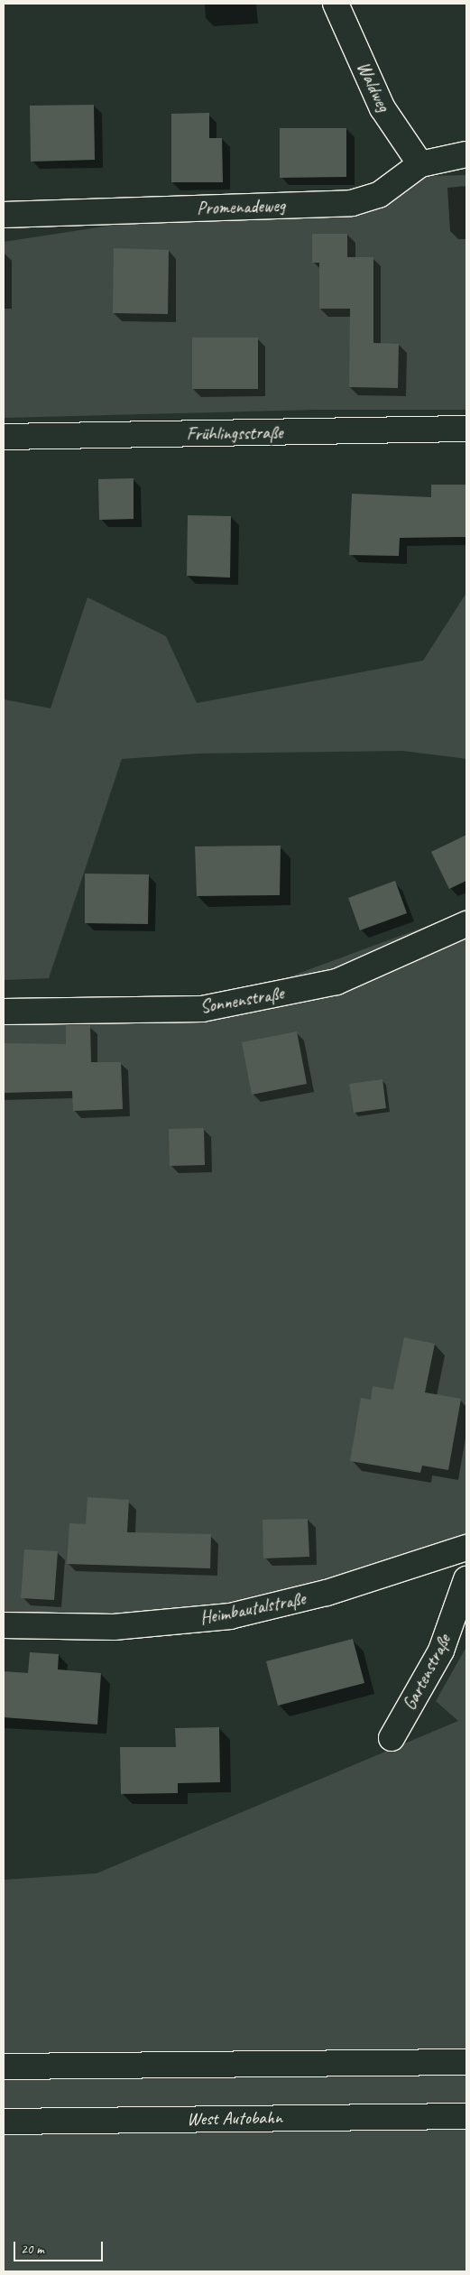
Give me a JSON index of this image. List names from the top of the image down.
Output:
{
  "streets": {
    "main road": [
      "Waldweg",
      "Promenadeweg",
      "Frühlingsstraße",
      "Sonnenstraße",
      "Heimbautalstraße",
      "Gartenstraße",
      "West Autobahn"
    ]
  },
  "crossings": [
    ["Waldweg", "Promenadeweg"]
  ],
  "scale_bar": "20 m"
}
